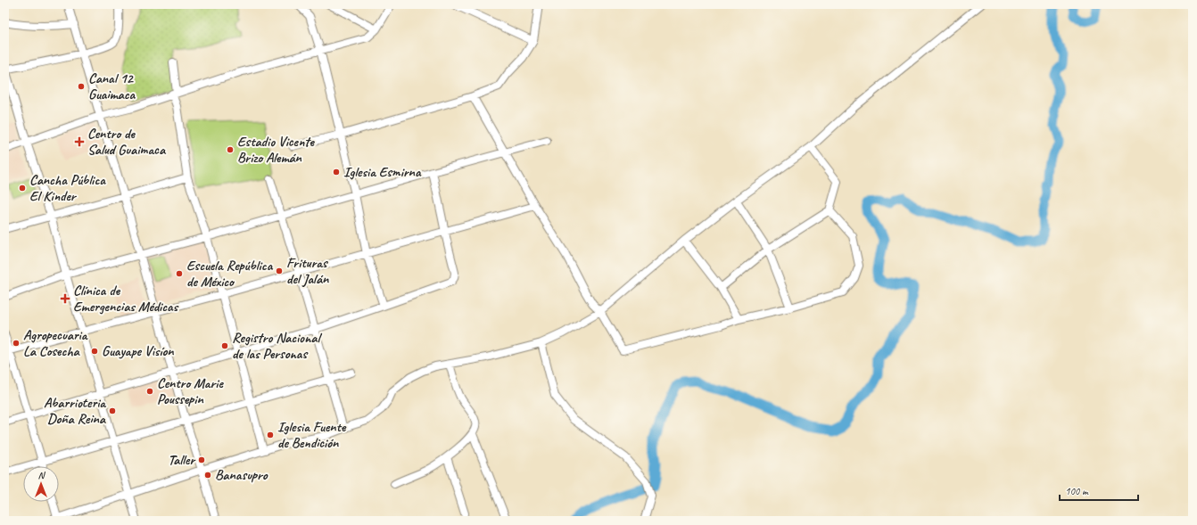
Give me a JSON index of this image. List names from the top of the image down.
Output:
{
  "places": {
    "other": [
      "Canal 12 Guaimaca",
      "Estadio Vicente Brizo Alemán",
      "Iglesia Esmirna",
      "Cancha Pública El Kinder",
      "Frituras del Jalán",
      "Escuela República de México",
      "Agropecuaria La Cosecha",
      "Registro Nacional de las Personas",
      "Guayape Visíon",
      "Centro Marie Poussepin",
      "Abarrioteria Doña Reina",
      "Iglesia Fuente de Bendición",
      "Taller",
      "Banasupro"
    ],
    "health": ["Centro de Salud Guaimaca", "Clínica de Emergencias Médicas"]
  },
  "scale_bar": "100 m",
  "north": "top"
}
